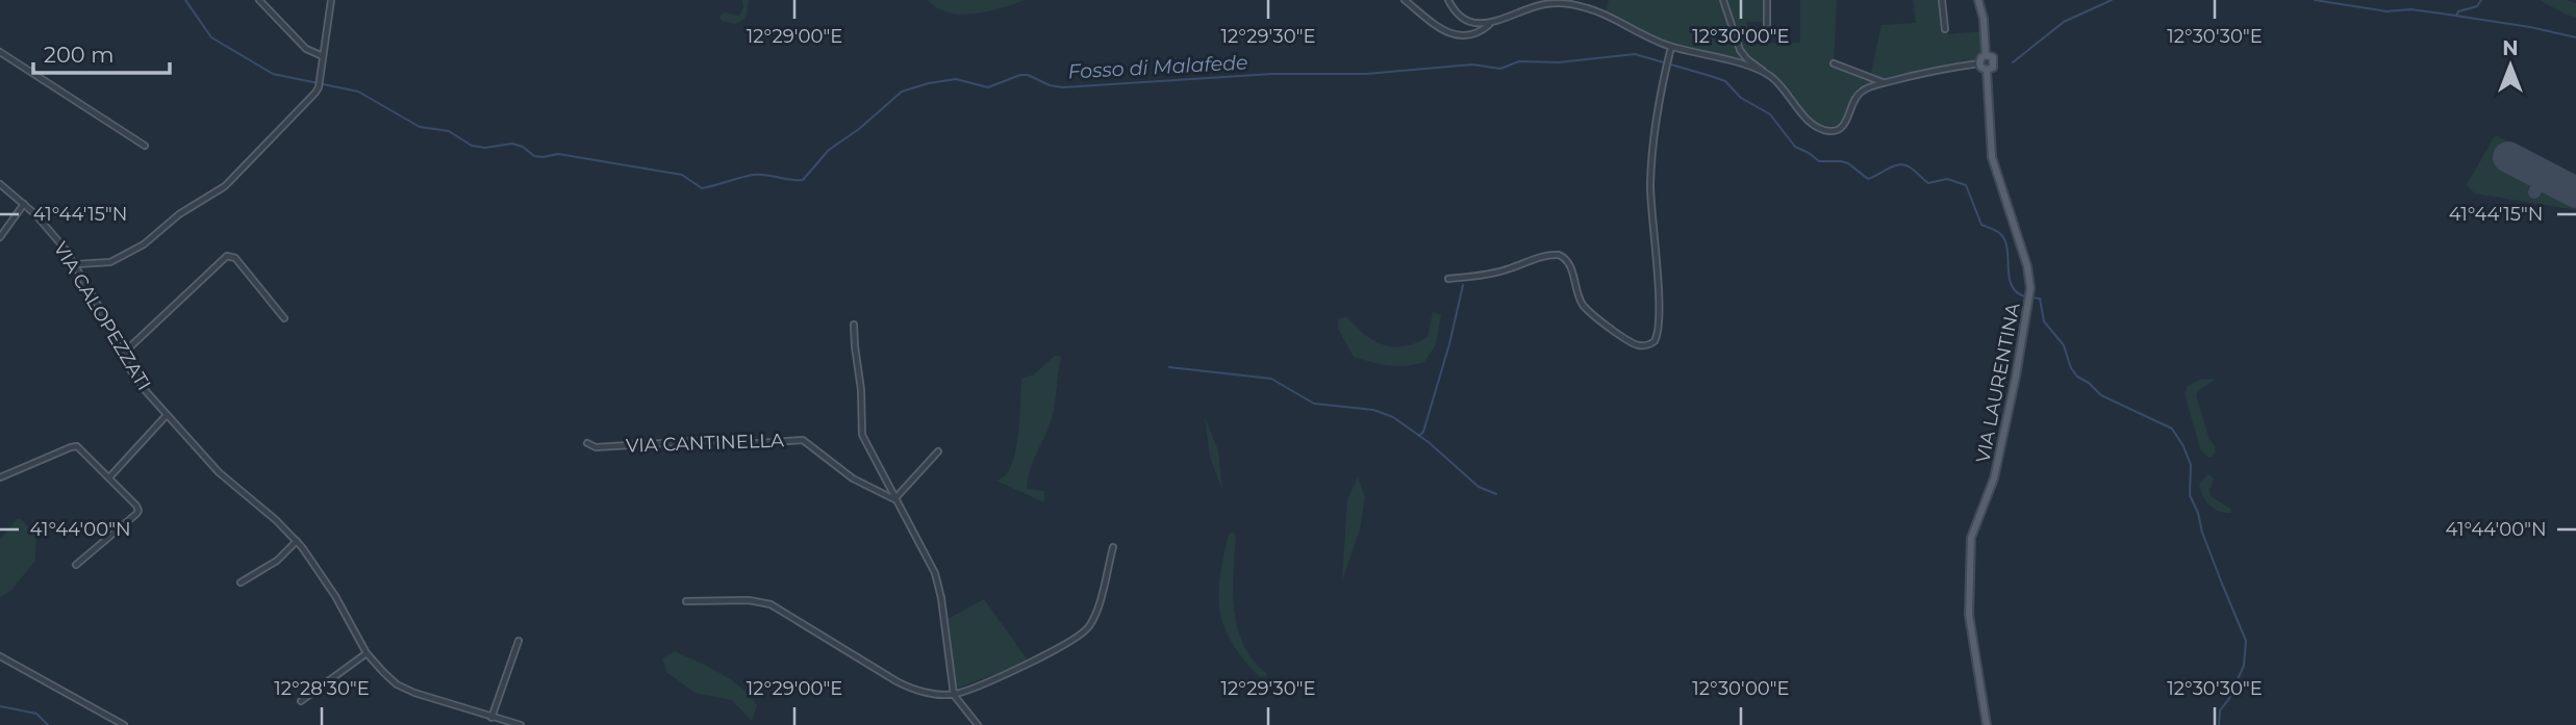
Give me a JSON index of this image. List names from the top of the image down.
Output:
{
  "streets": {
    "main road": ["VIA LAURENTINA"],
    "street": ["VIA CALOPEZZATI", "VIA CANTINELLA"]
  },
  "water": ["Fosso di Malafede"],
  "scale_bar": "200 m",
  "north": "top",
  "coordinates": [
    "12°29'00\"E",
    "12°29'30\"E",
    "12°30'00\"E",
    "12°30'30\"E",
    "41°44'15\"N",
    "41°44'00\"N",
    "12°28'30\"E"
  ]
}
